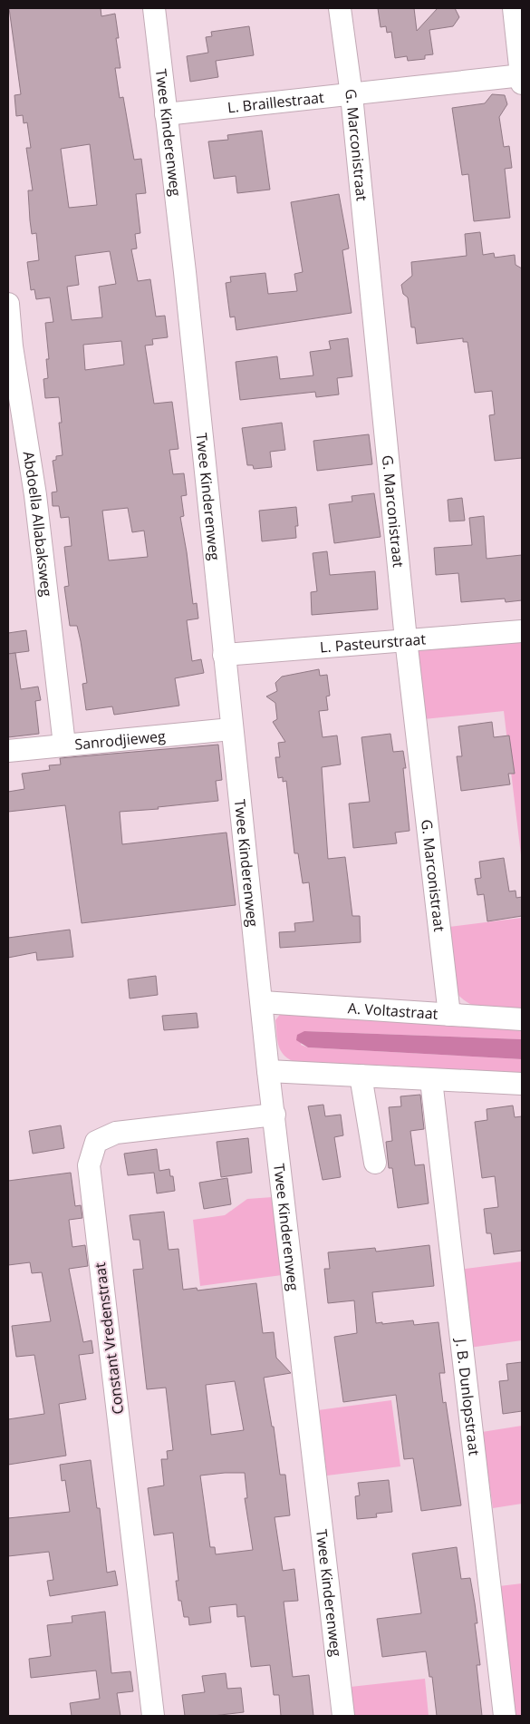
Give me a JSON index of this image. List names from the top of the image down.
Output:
{
  "streets": {
    "street": [
      "L. Braillestraat",
      "Twee Kinderenweg",
      "G. Marconistraat",
      "Abdoella Allabaksweg",
      "L. Pasteurstraat",
      "Sanrodjieweg",
      "A. Voltastraat",
      "Constant Vredenstraat",
      "J. B. Dunlopstraat"
    ]
  },
  "crossings": [
    ["L. Braillestraat", "Twee Kinderenweg"],
    ["L. Braillestraat", "G. Marconistraat"],
    ["Twee Kinderenweg", "L. Pasteurstraat"],
    ["Twee Kinderenweg", "Sanrodjieweg"],
    ["Twee Kinderenweg", "A. Voltastraat"],
    ["Twee Kinderenweg", "Constant Vredenstraat"],
    ["G. Marconistraat", "L. Pasteurstraat"],
    ["G. Marconistraat", "A. Voltastraat"],
    ["Abdoella Allabaksweg", "Sanrodjieweg"]
  ]
}
